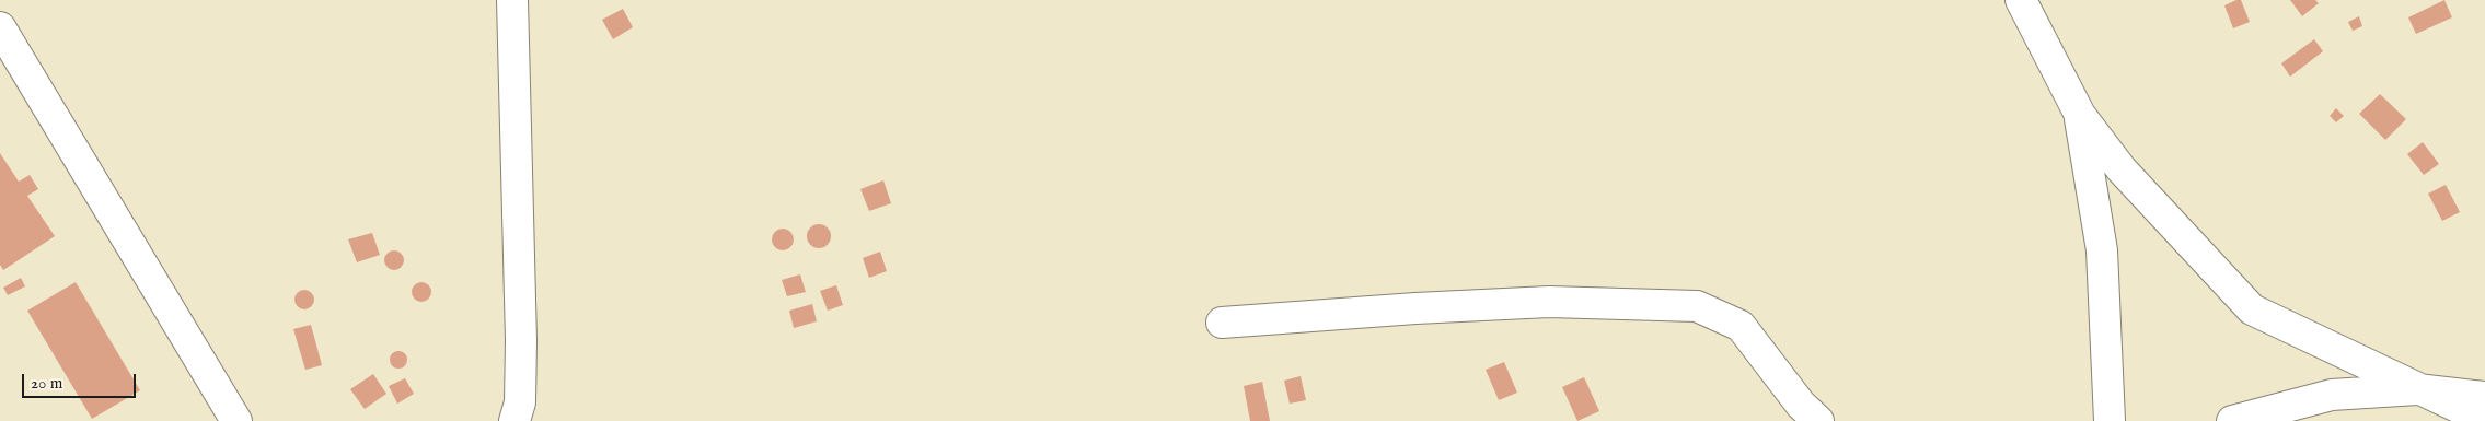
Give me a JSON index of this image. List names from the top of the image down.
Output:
{
  "scale_bar": "20 m"
}
